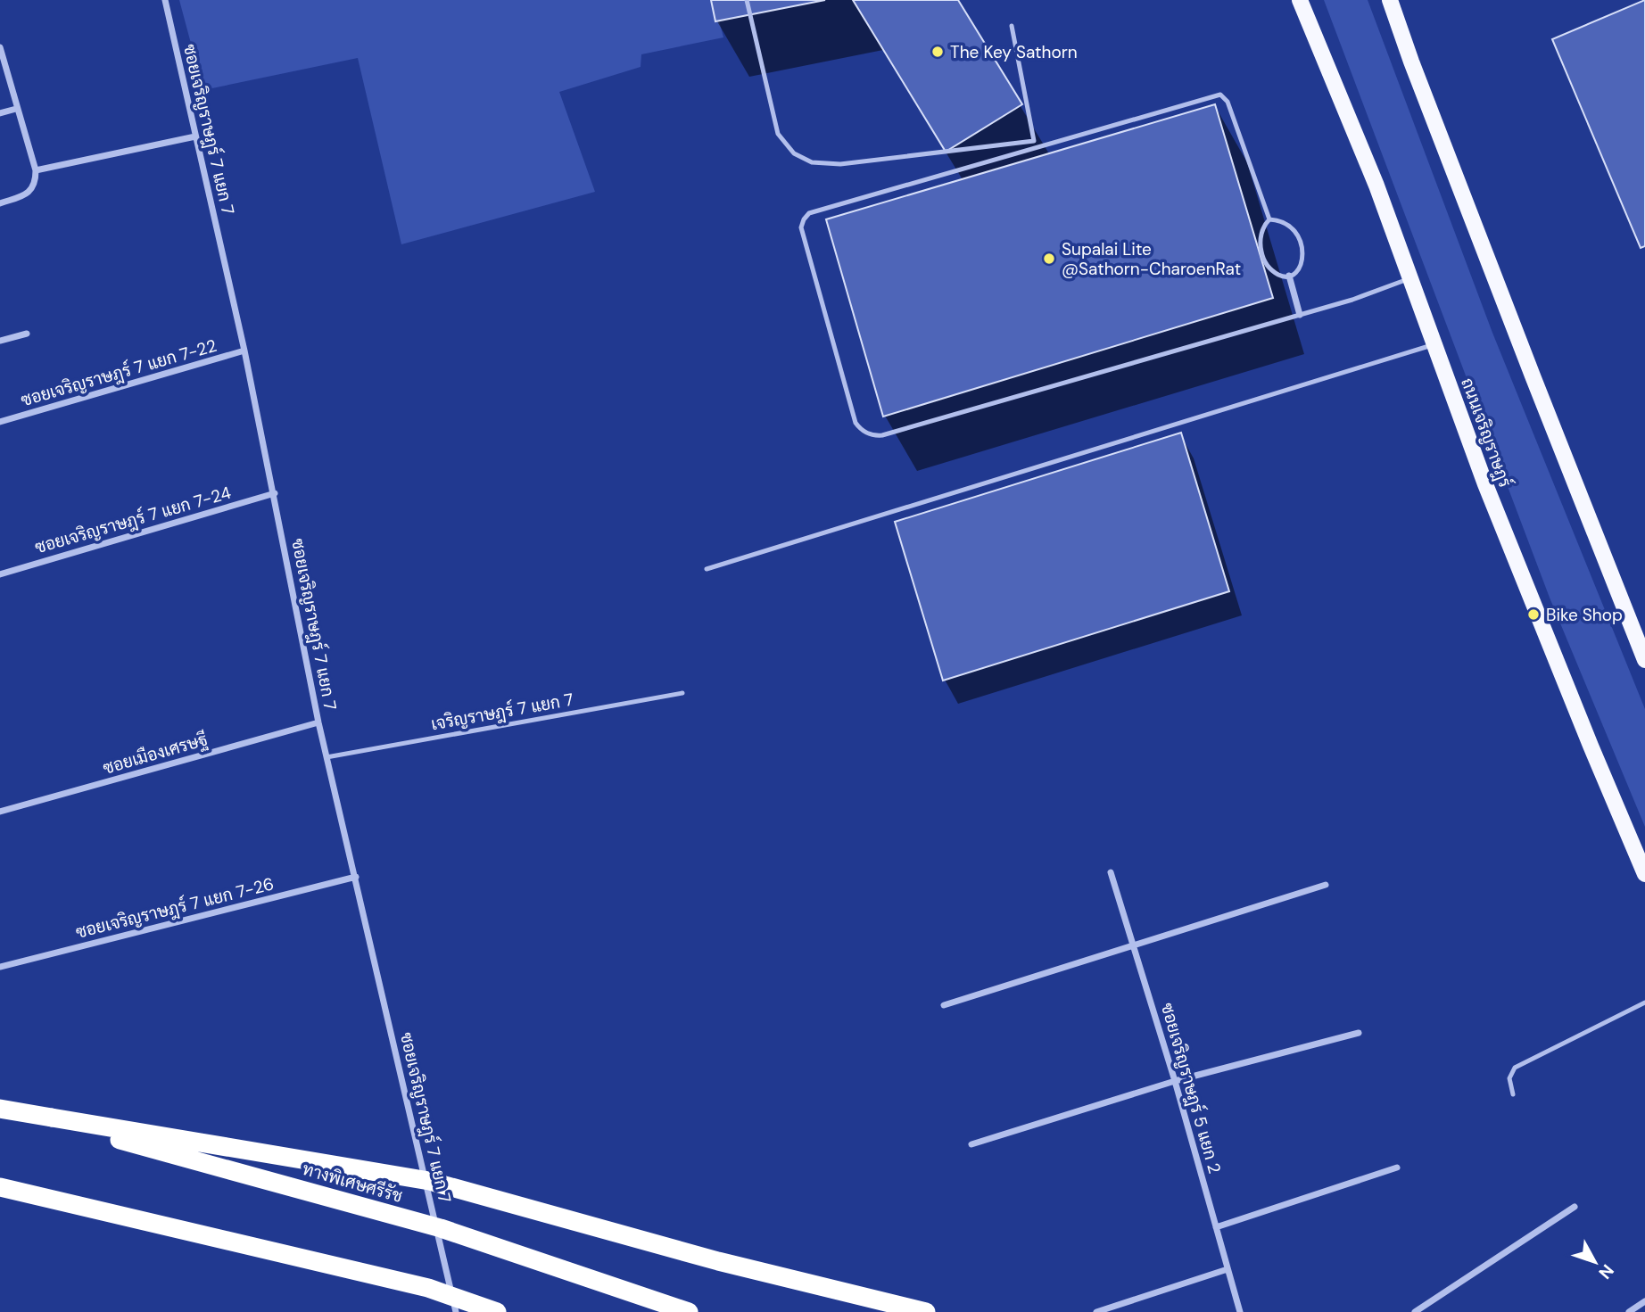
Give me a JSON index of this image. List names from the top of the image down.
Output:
{
  "streets": {
    "highway": ["ทางพิเศษศรีรัช"],
    "main road": ["ถนนเจริญราษฎร์"],
    "street": [
      "ซอยเจริญราษฎร์ 7 แยก 7",
      "ซอยเจริญราษฎร์ 7 แยก 7-22",
      "ซอยเจริญราษฎร์ 7 แยก 7-24",
      "ซอยเมืองเศรษฐี",
      "ซอยเจริญราษฎร์ 7 แยก 7-26",
      "ซอยเจริญราษฎร์ 5 แยก 2"
    ],
    "lane": ["เจริญราษฎร์ 7 แยก 7"]
  },
  "crossings": [
    ["ซอยเจริญราษฎร์ 7 แยก 7", "ซอยเจริญราษฎร์ 7 แยก 7-22"],
    ["ซอยเจริญราษฎร์ 7 แยก 7", "ซอยเจริญราษฎร์ 7 แยก 7-24"],
    ["ซอยเจริญราษฎร์ 7 แยก 7", "เจริญราษฎร์ 7 แยก 7"],
    ["ซอยเจริญราษฎร์ 7 แยก 7", "ซอยเมืองเศรษฐี"],
    ["ซอยเจริญราษฎร์ 7 แยก 7", "ซอยเจริญราษฎร์ 7 แยก 7-26"]
  ],
  "places": ["The Key Sathorn", "Supalai Lite @Sathorn-CharoenRat", "Bike Shop"],
  "north": "bottom right"
}
